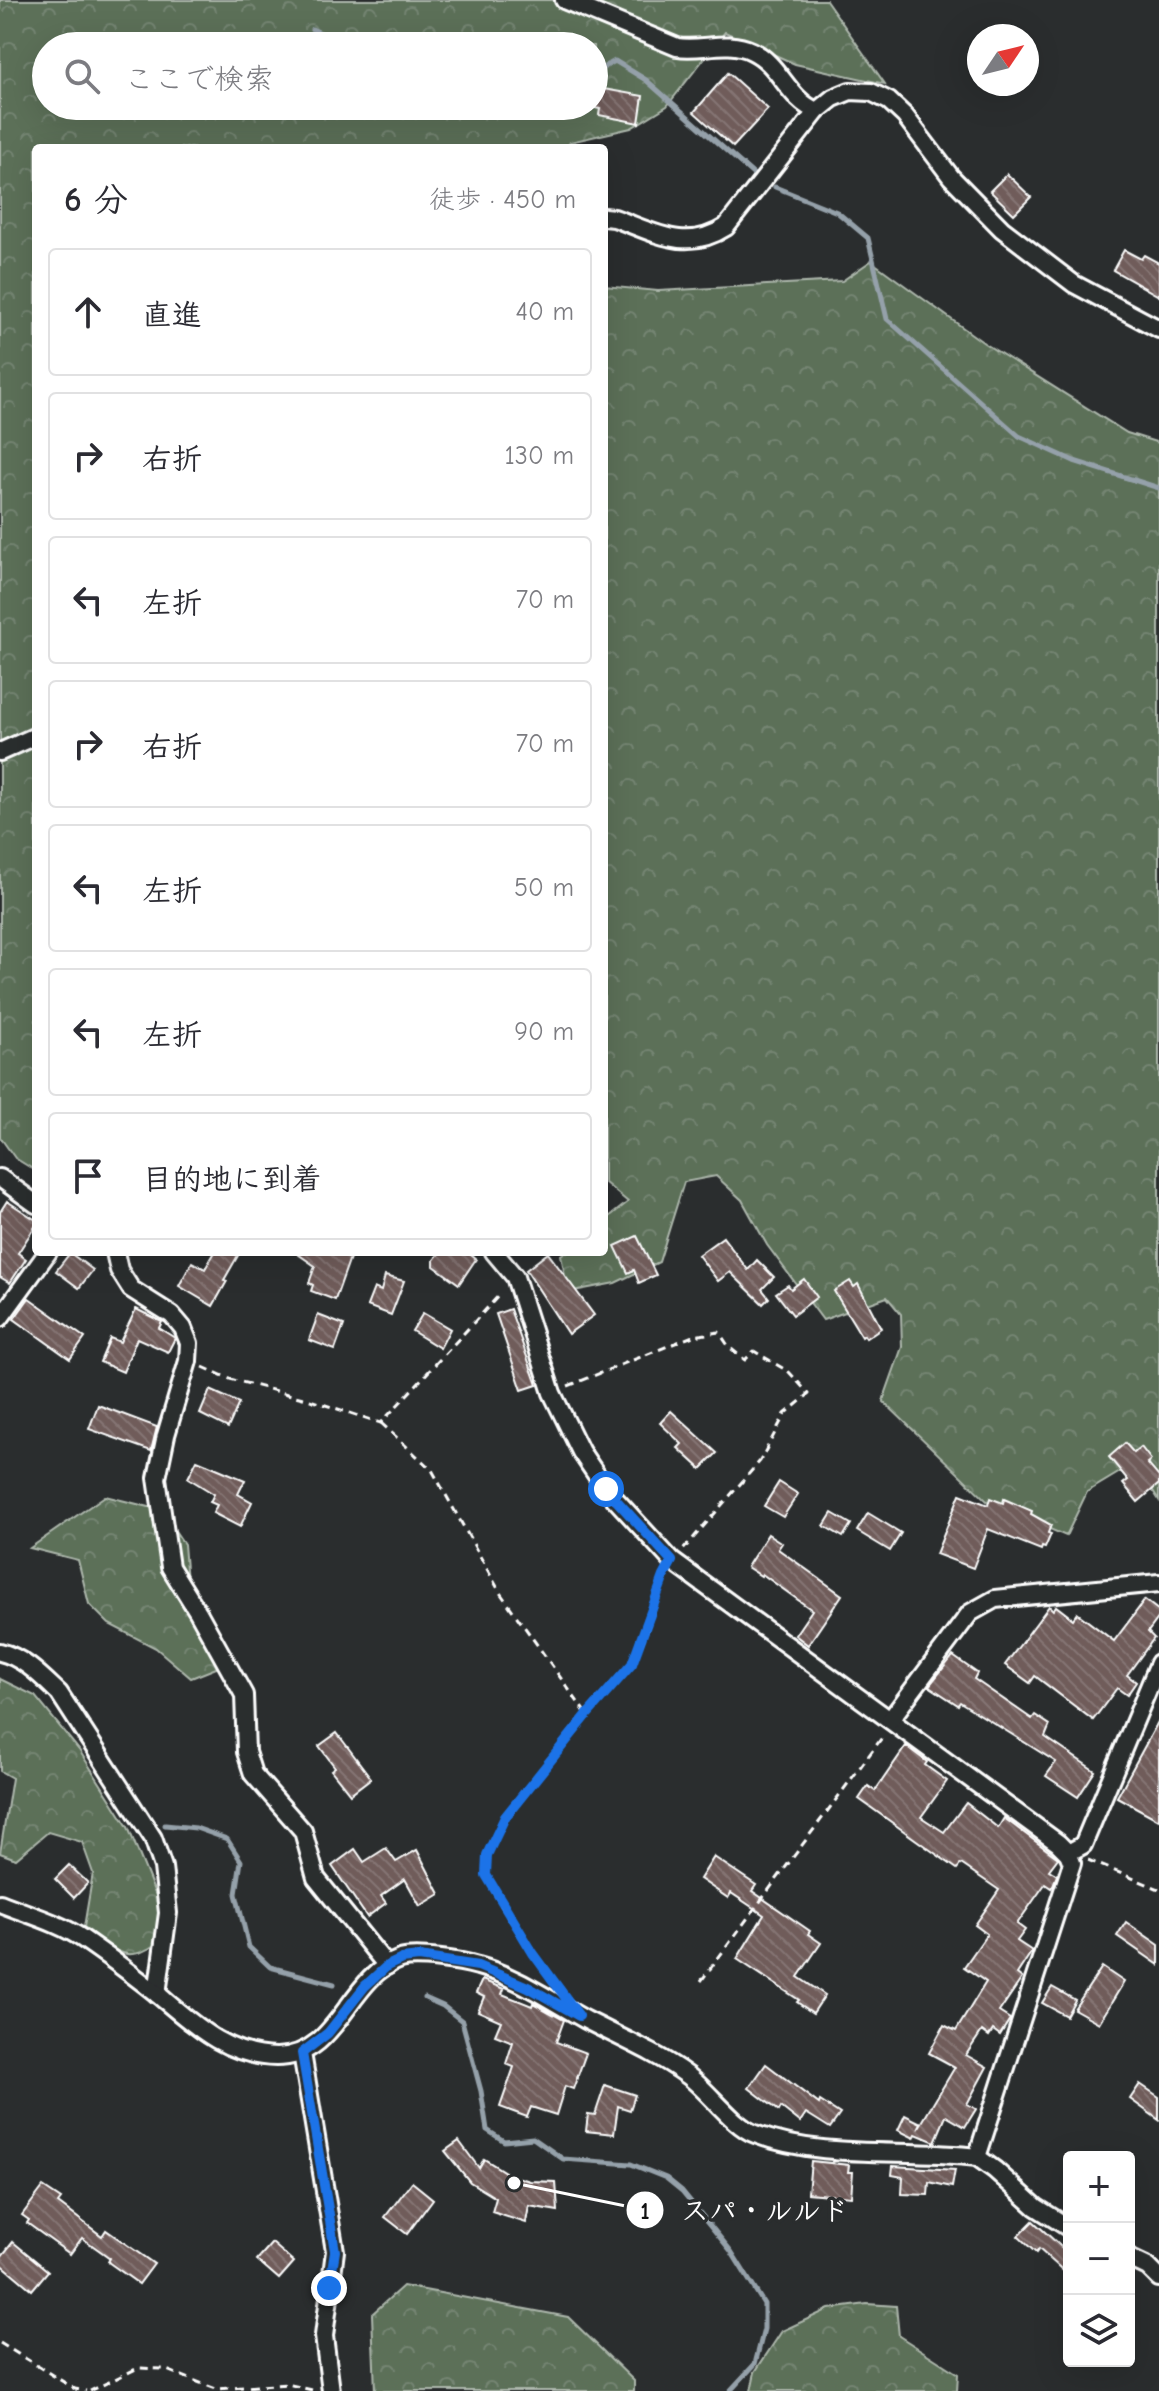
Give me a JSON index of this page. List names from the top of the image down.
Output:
{
  "places": ["スパ・ルルド"],
  "north": "top right",
  "page": {
    "search": "ここで検索",
    "heading": ["6 分", "徒歩 · 450 m"],
    "list": [
      ["直進", "40 m"],
      ["右折", "130 m"],
      ["左折", "70 m"],
      ["右折", "70 m"],
      ["左折", "50 m"],
      ["左折", "90 m"],
      "目的地に到着"
    ],
    "map_buttons": ["+", "−"]
  }
}
